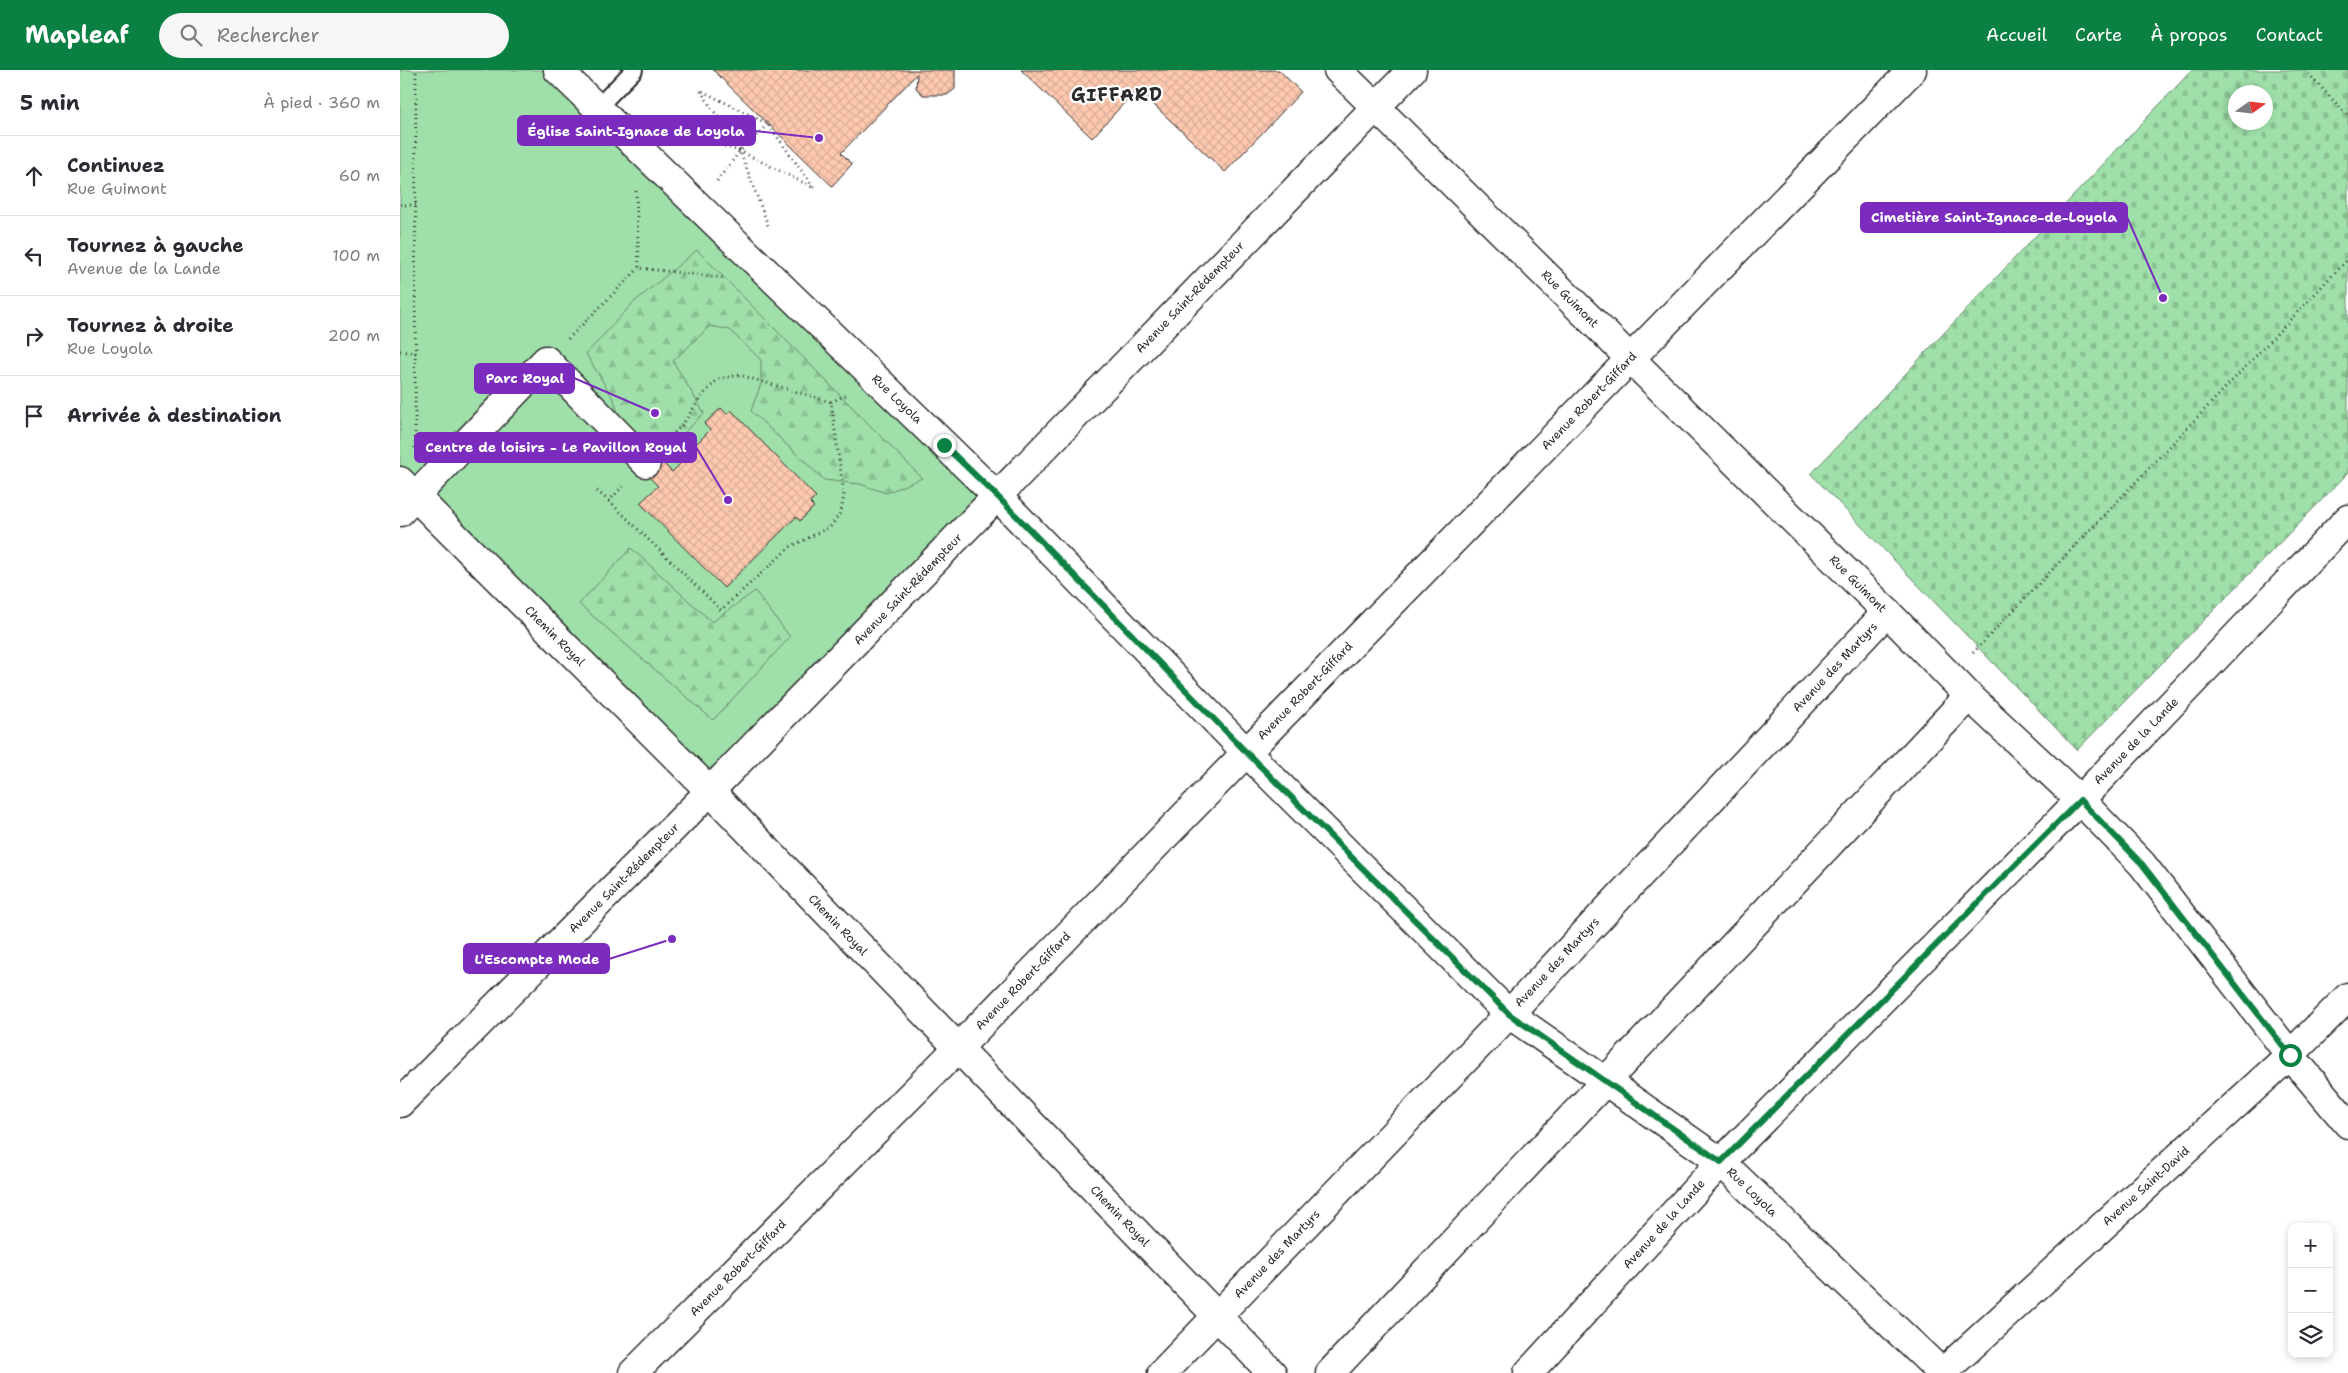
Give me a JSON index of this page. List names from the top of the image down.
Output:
{
  "streets": {
    "street": [
      "Avenue Saint-Rédempteur",
      "Rue Guimont",
      "Rue Loyola",
      "Avenue Robert-Giffard",
      "Chemin Royal",
      "Avenue des Martyrs",
      "Avenue de la Lande",
      "Avenue Saint-David"
    ]
  },
  "crossings": [
    ["Avenue Saint-Rédempteur", "Rue Guimont"],
    ["Avenue Saint-Rédempteur", "Rue Loyola"],
    ["Avenue Saint-Rédempteur", "Chemin Royal"],
    ["Rue Guimont", "Avenue Robert-Giffard"],
    ["Rue Guimont", "Avenue des Martyrs"],
    ["Rue Guimont", "Avenue de la Lande"],
    ["Rue Guimont", "Avenue Saint-David"],
    ["Rue Loyola", "Avenue Robert-Giffard"],
    ["Rue Loyola", "Avenue des Martyrs"],
    ["Rue Loyola", "Avenue de la Lande"],
    ["Rue Loyola", "Avenue Saint-David"],
    ["Avenue Robert-Giffard", "Chemin Royal"],
    ["Chemin Royal", "Avenue des Martyrs"]
  ],
  "districts": ["GIFFARD"],
  "places": [
    "Église Saint-Ignace de Loyola",
    "Cimetière Saint-Ignace-de-Loyola",
    "Parc Royal",
    "Centre de loisirs - Le Pavillon Royal",
    "L'Escompte Mode"
  ],
  "north": "right",
  "page": {
    "header": "Mapleaf",
    "search": "Rechercher",
    "nav": [
      "Accueil",
      "Carte",
      "À propos",
      "Contact"
    ],
    "heading": ["5 min", "À pied · 360 m"],
    "list": [
      ["Continuez", "Rue Guimont", "60 m"],
      ["Tournez à gauche", "Avenue de la Lande", "100 m"],
      ["Tournez à droite", "Rue Loyola", "200 m"],
      "Arrivée à destination"
    ],
    "map_buttons": ["+", "−"]
  }
}
